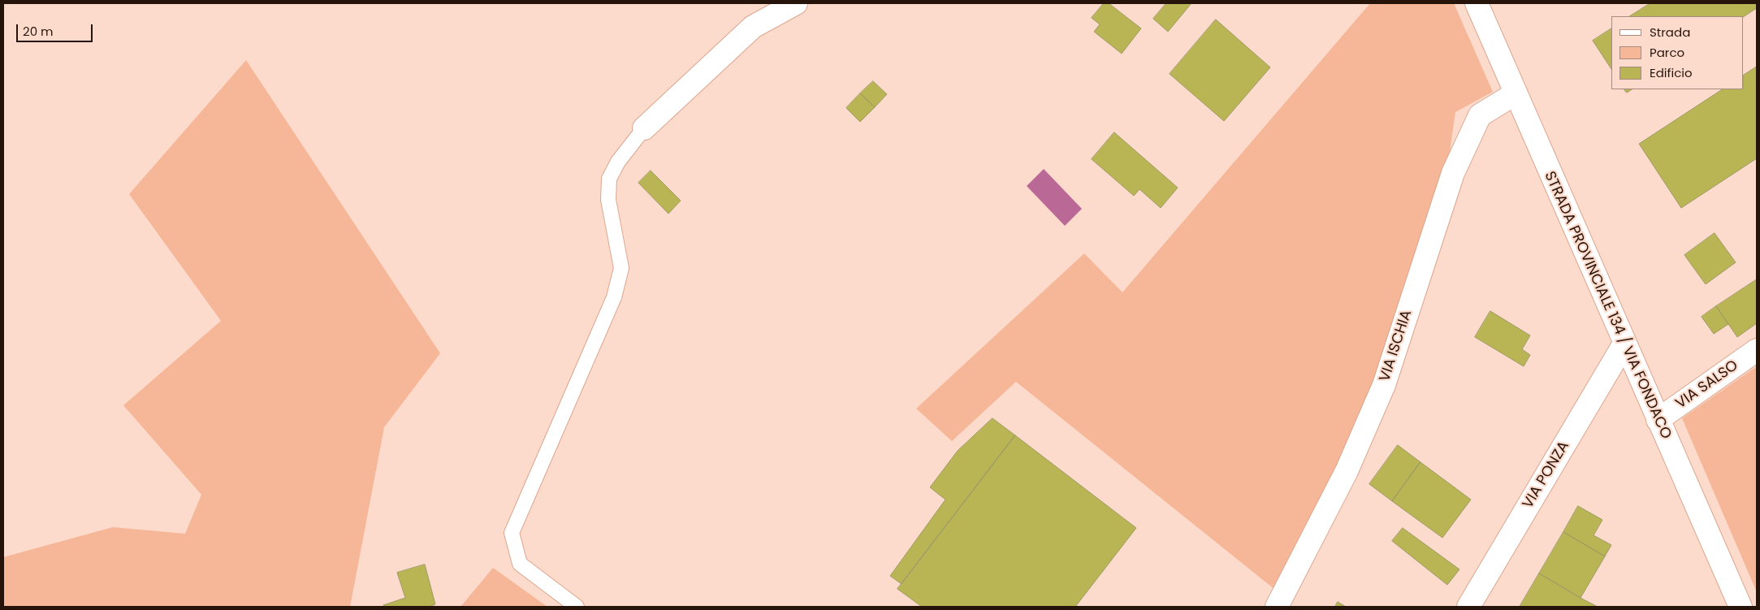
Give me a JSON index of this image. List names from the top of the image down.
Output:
{
  "streets": {
    "street": [
      "STRADA PROVINCIALE 134 / VIA FONDACO",
      "VIA ISCHIA",
      "VIA SALSO",
      "VIA PONZA"
    ]
  },
  "crossings": [
    ["STRADA PROVINCIALE 134 / VIA FONDACO", "VIA ISCHIA"],
    ["STRADA PROVINCIALE 134 / VIA FONDACO", "VIA SALSO"],
    ["STRADA PROVINCIALE 134 / VIA FONDACO", "VIA PONZA"]
  ],
  "legend": ["Strada", "Parco", "Edificio"],
  "scale_bar": "20 m"
}
